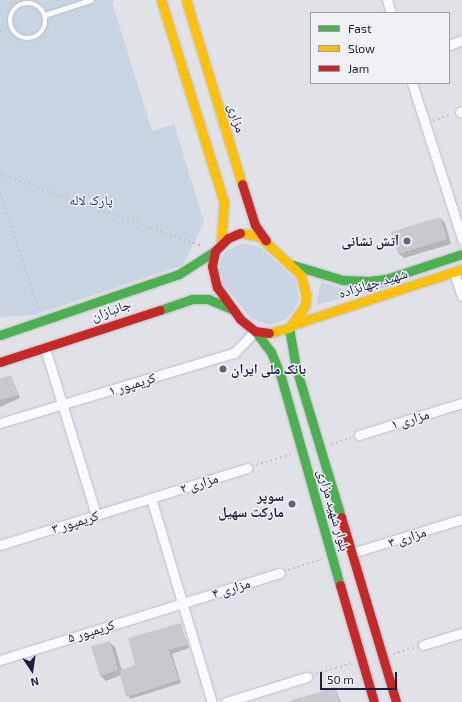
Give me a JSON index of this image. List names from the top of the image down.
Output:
{
  "streets": {
    "main road": [
      "مزاری",
      "شهید جهانزاده",
      "جانبازان",
      "بلوار شهید مزاری"
    ],
    "street": [
      "کریمپور ۱",
      "مزاری ۱",
      "مزاری ۲",
      "کریمپور ۳",
      "مزاری ۳",
      "مزاری ۴",
      "کریمپور ۵"
    ]
  },
  "crossings": [
    ["مزاری", "شهید جهانزاده"],
    ["مزاری", "جانبازان"],
    ["مزاری", "کریمپور ۱"],
    ["مزاری", "بلوار شهید مزاری"],
    ["شهید جهانزاده", "جانبازان"],
    ["شهید جهانزاده", "کریمپور ۱"],
    ["شهید جهانزاده", "بلوار شهید مزاری"],
    ["جانبازان", "کریمپور ۱"],
    ["جانبازان", "بلوار شهید مزاری"],
    ["کریمپور ۱", "بلوار شهید مزاری"],
    ["مزاری ۲", "کریمپور ۳"],
    ["بلوار شهید مزاری", "مزاری ۳"],
    ["مزاری ۴", "کریمپور ۵"]
  ],
  "parks": ["پارک لاله"],
  "places": ["آتش نشانی", "بانک ملی ایران", "سوپر مارکت سهیل"],
  "legend": ["Fast", "Slow", "Jam"],
  "scale_bar": "50 m",
  "north": "bottom"
}
